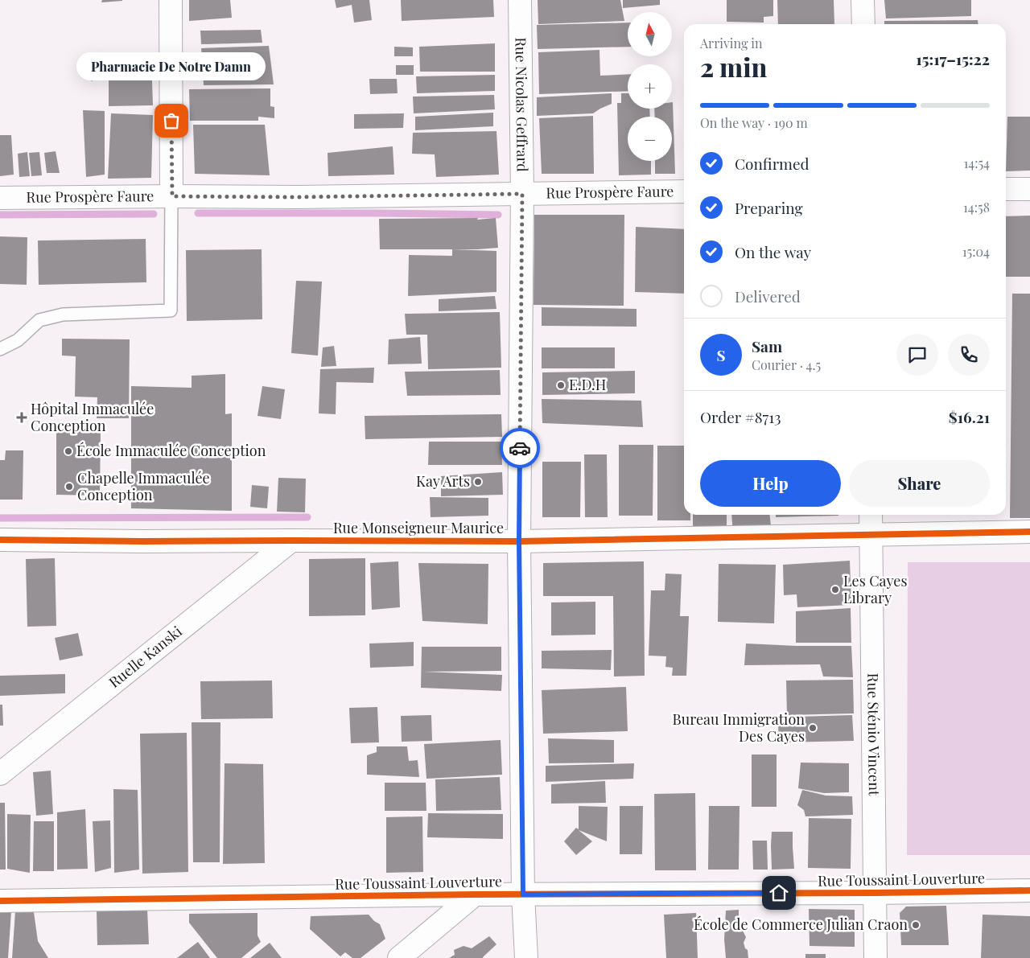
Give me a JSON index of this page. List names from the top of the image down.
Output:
{
  "streets": {
    "street": [
      "Rue Nicolas Geffrard",
      "Rue Prospère Faure",
      "Rue Monseigneur Maurice",
      "Ruelle Kanski",
      "Rue Sténio Vincent",
      "Rue Toussaint Louverture"
    ]
  },
  "crossings": [
    ["Rue Nicolas Geffrard", "Rue Prospère Faure"],
    ["Rue Nicolas Geffrard", "Rue Monseigneur Maurice"],
    ["Rue Nicolas Geffrard", "Rue Toussaint Louverture"],
    ["Rue Monseigneur Maurice", "Ruelle Kanski"],
    ["Rue Monseigneur Maurice", "Rue Sténio Vincent"],
    ["Rue Sténio Vincent", "Rue Toussaint Louverture"]
  ],
  "places": {
    "other": [
      "Pharmacie De Notre Damn",
      "E.D.H",
      "École Immaculée Conception",
      "Kay Arts",
      "Chapelle Immaculée Conception",
      "Les Cayes Library",
      "Bureau Immigration Des Cayes",
      "École de Commerce Julian Craon"
    ],
    "health": ["Hôpital Immaculée Conception"]
  },
  "north": "top",
  "page": {
    "map_buttons": ["+", "−"],
    "heading": ["2 min", "Arriving in", "15:17–15:22"],
    "panel": [
      "Sam",
      "Courier · 4.5",
      "Order #8713",
      "$16.21"
    ],
    "bubble": "Pharmacie De Notre Damn",
    "bar": "On the way · 190 m",
    "list": [
      ["Confirmed", "14:54"],
      ["Preparing", "14:58"],
      ["On the way", "15:04"],
      "Delivered"
    ],
    "round": "S",
    "buttons": ["Help", "Share"]
  }
}
